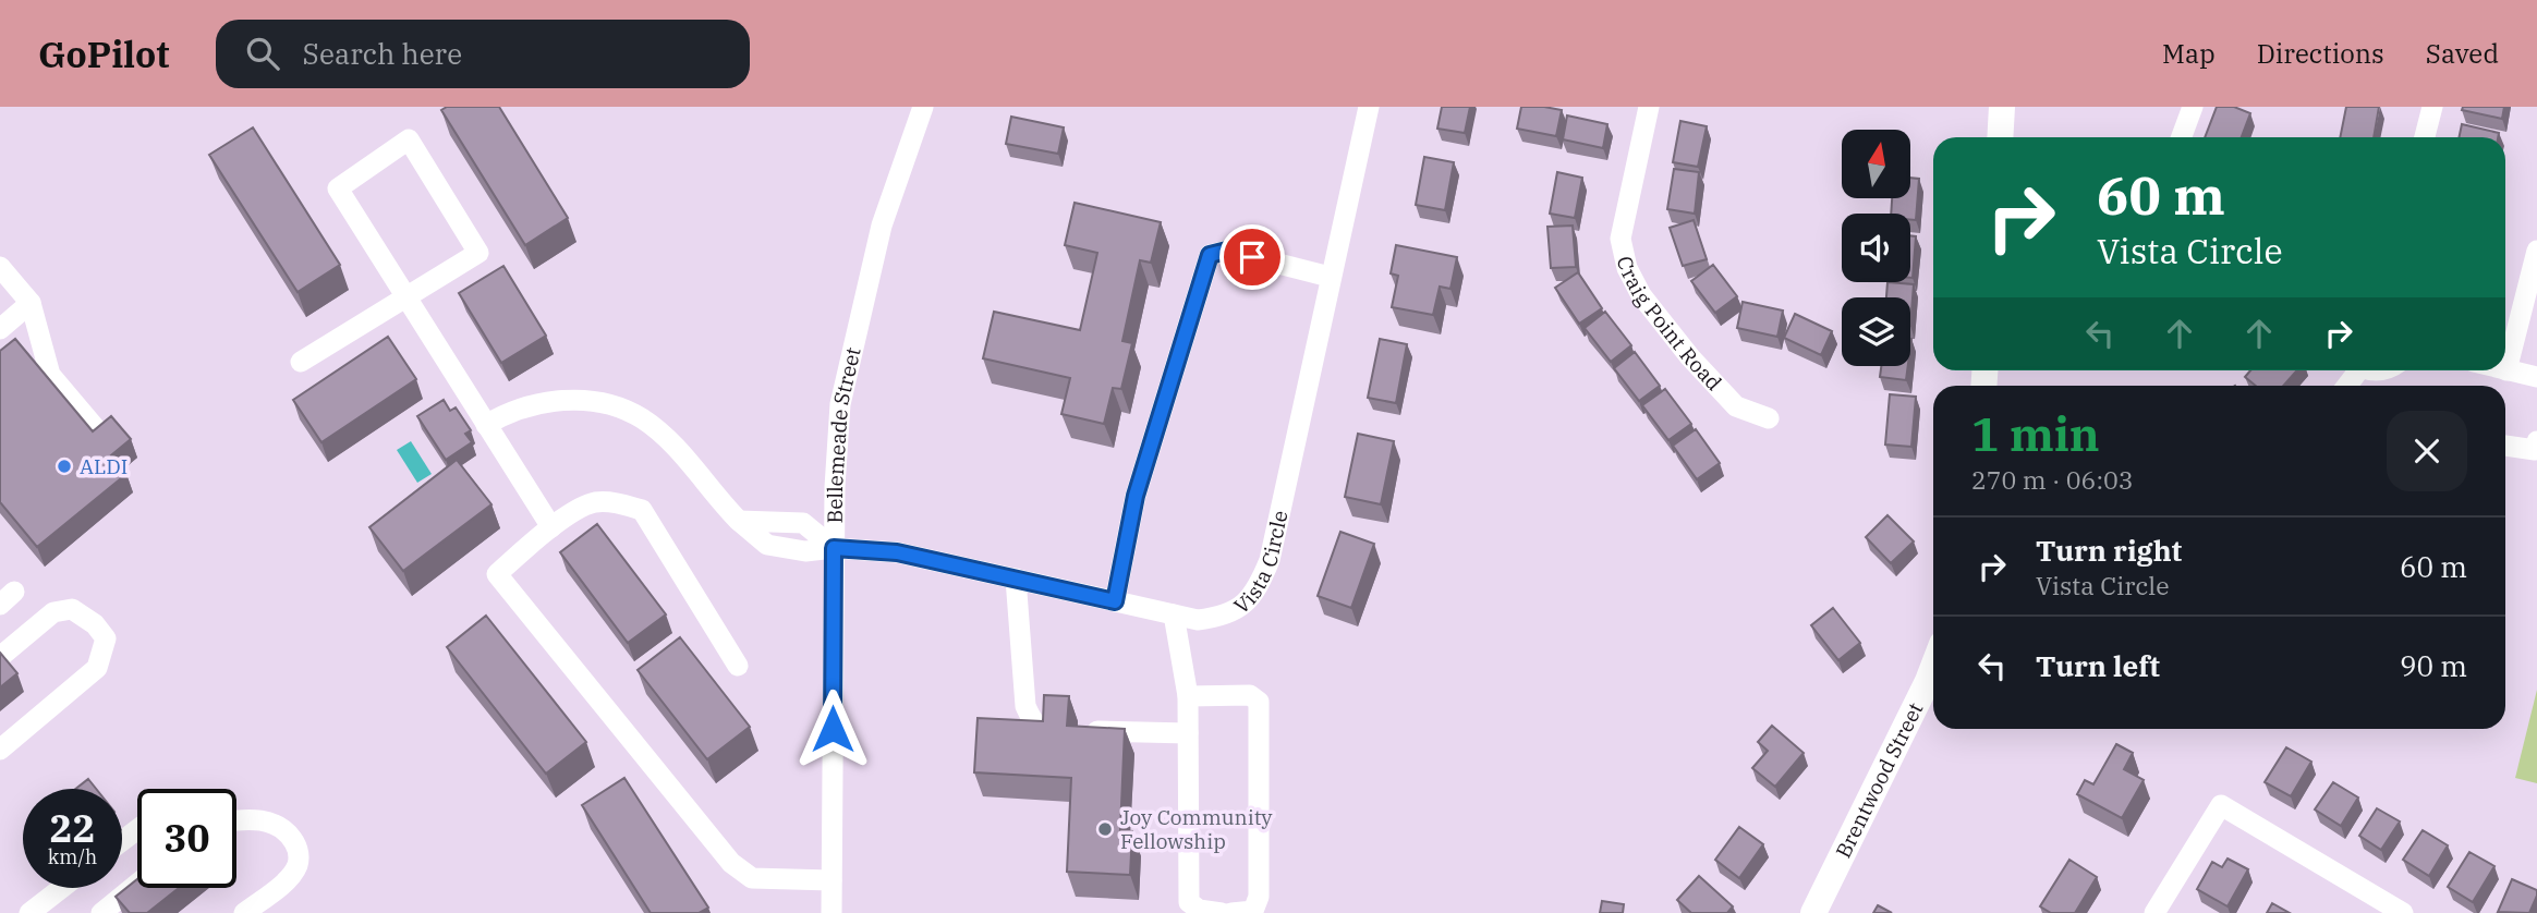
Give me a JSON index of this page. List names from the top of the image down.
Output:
{
  "streets": {
    "main road": ["Brentwood Street"],
    "street": ["Craig Point Road", "Bellemeade Street", "Vista Circle"]
  },
  "crossings": [
    ["Bellemeade Street", "Vista Circle"]
  ],
  "places": ["ALDI", "Joy Community Fellowship"],
  "north": "top",
  "page": {
    "header": "GoPilot",
    "search": "Search here",
    "nav": ["Map", "Directions", "Saved"],
    "turn": ["60 m", "Vista Circle"],
    "heading": ["1 min", "270 m · 06:03"],
    "list": [
      {
        "name": "Turn right",
        "note": "Vista Circle",
        "value": "60 m"
      },
      {
        "name": "Turn left",
        "value": "90 m"
      }
    ],
    "speed": "22 km/h",
    "limit": "30"
  }
}
